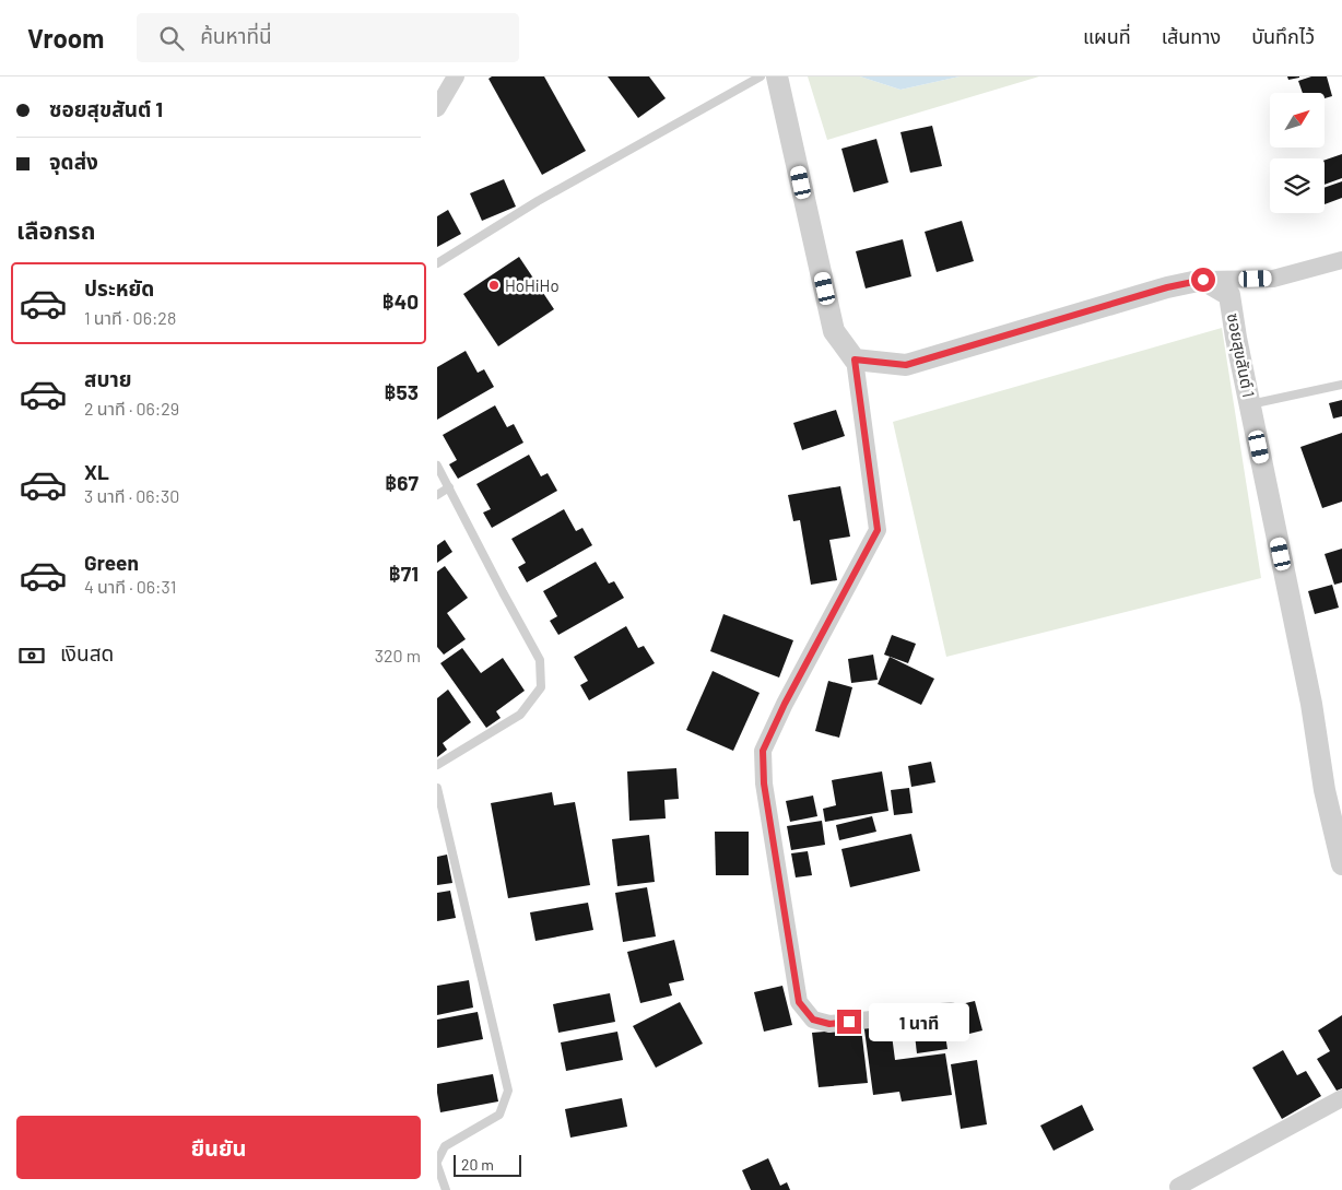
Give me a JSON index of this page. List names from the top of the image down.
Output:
{
  "streets": {
    "street": ["ซอยสุขสันต์ 1"]
  },
  "places": ["HoHiHo"],
  "scale_bar": "20 m",
  "north": "top right",
  "page": {
    "header": "Vroom",
    "search": "ค้นหาที่นี่",
    "nav": ["แผนที่", "เส้นทาง", "บันทึกไว้"],
    "banner": ["ซอยสุขสันต์ 1", "จุดส่ง"],
    "heading": "เลือกรถ",
    "list": [
      {
        "name": "ประหยัด",
        "note": "1 นาที · 06:28",
        "value": "฿40"
      },
      {
        "name": "สบาย",
        "note": "2 นาที · 06:29",
        "value": "฿53"
      },
      {
        "name": "XL",
        "note": "3 นาที · 06:30",
        "value": "฿67"
      },
      {
        "name": "Green",
        "note": "4 นาที · 06:31",
        "value": "฿71"
      }
    ],
    "pay": ["เงินสด", "320 m"],
    "bubble": "1 นาที",
    "buttons": "ยืนยัน",
    "scale": "20 m"
  }
}
